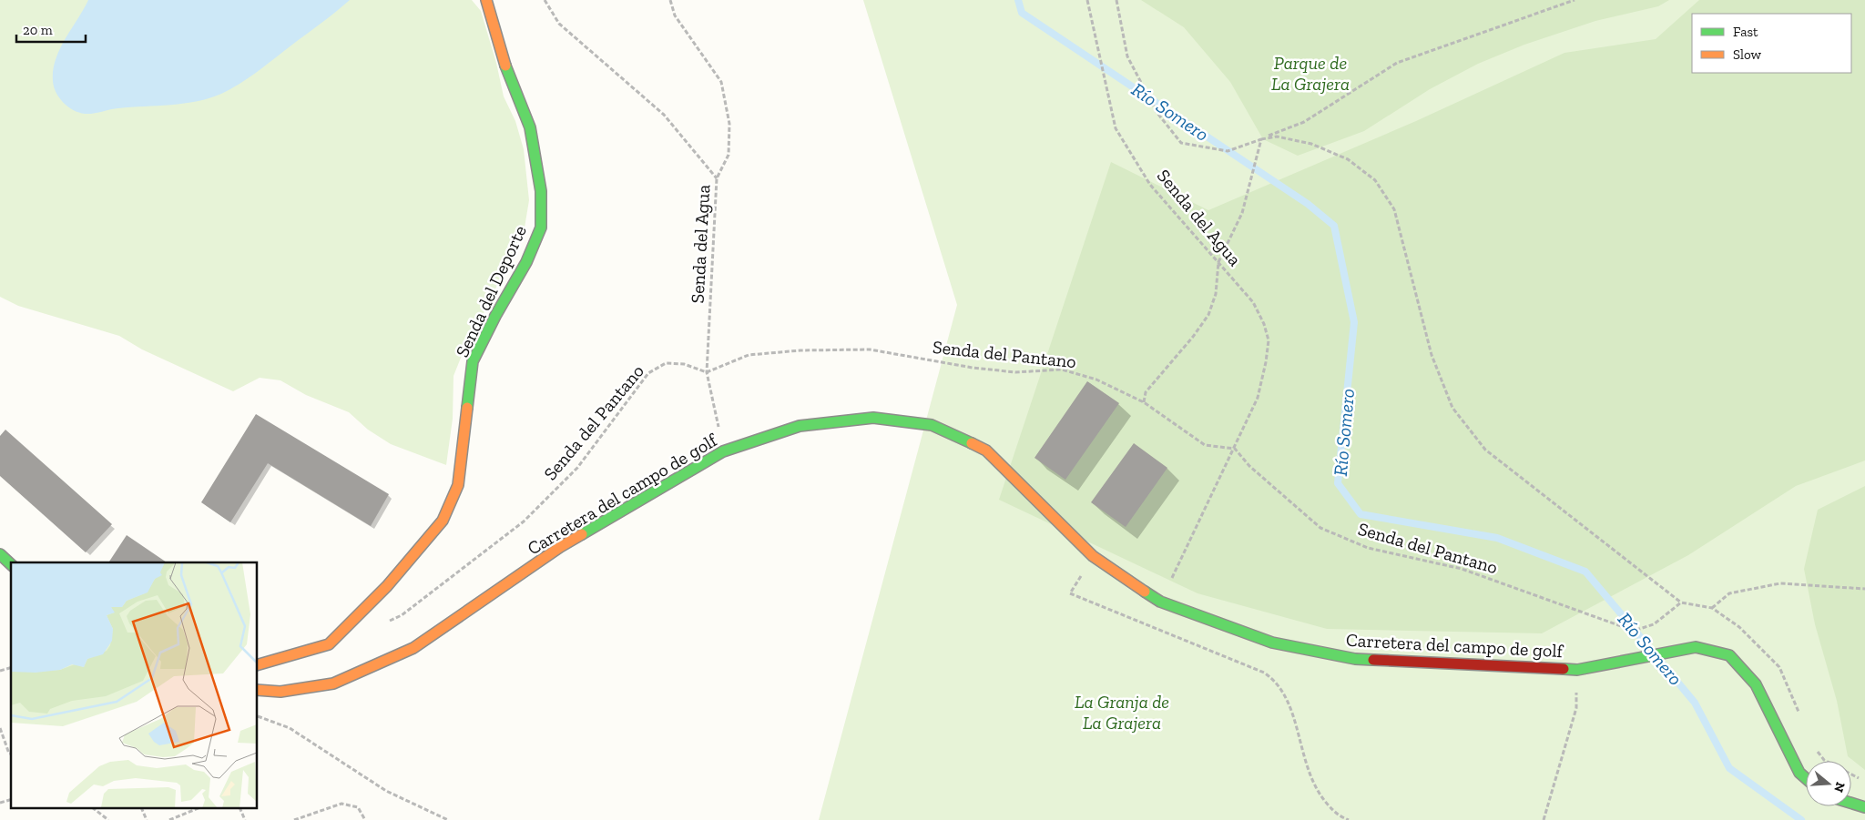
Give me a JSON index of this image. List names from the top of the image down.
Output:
{
  "streets": {
    "street": ["Senda del Deporte", "Carretera del campo de golf"],
    "path": ["Senda del Agua", "Senda del Pantano"]
  },
  "crossings": [
    ["Senda del Agua", "Senda del Pantano"],
    ["Senda del Agua", "Carretera del campo de golf"],
    ["Senda del Deporte", "Senda del Pantano"]
  ],
  "water": ["Río Somero"],
  "parks": ["Parque de La Grajera", "La Granja de La Grajera"],
  "legend": ["Fast", "Slow"],
  "scale_bar": "20 m",
  "north": "right"
}
